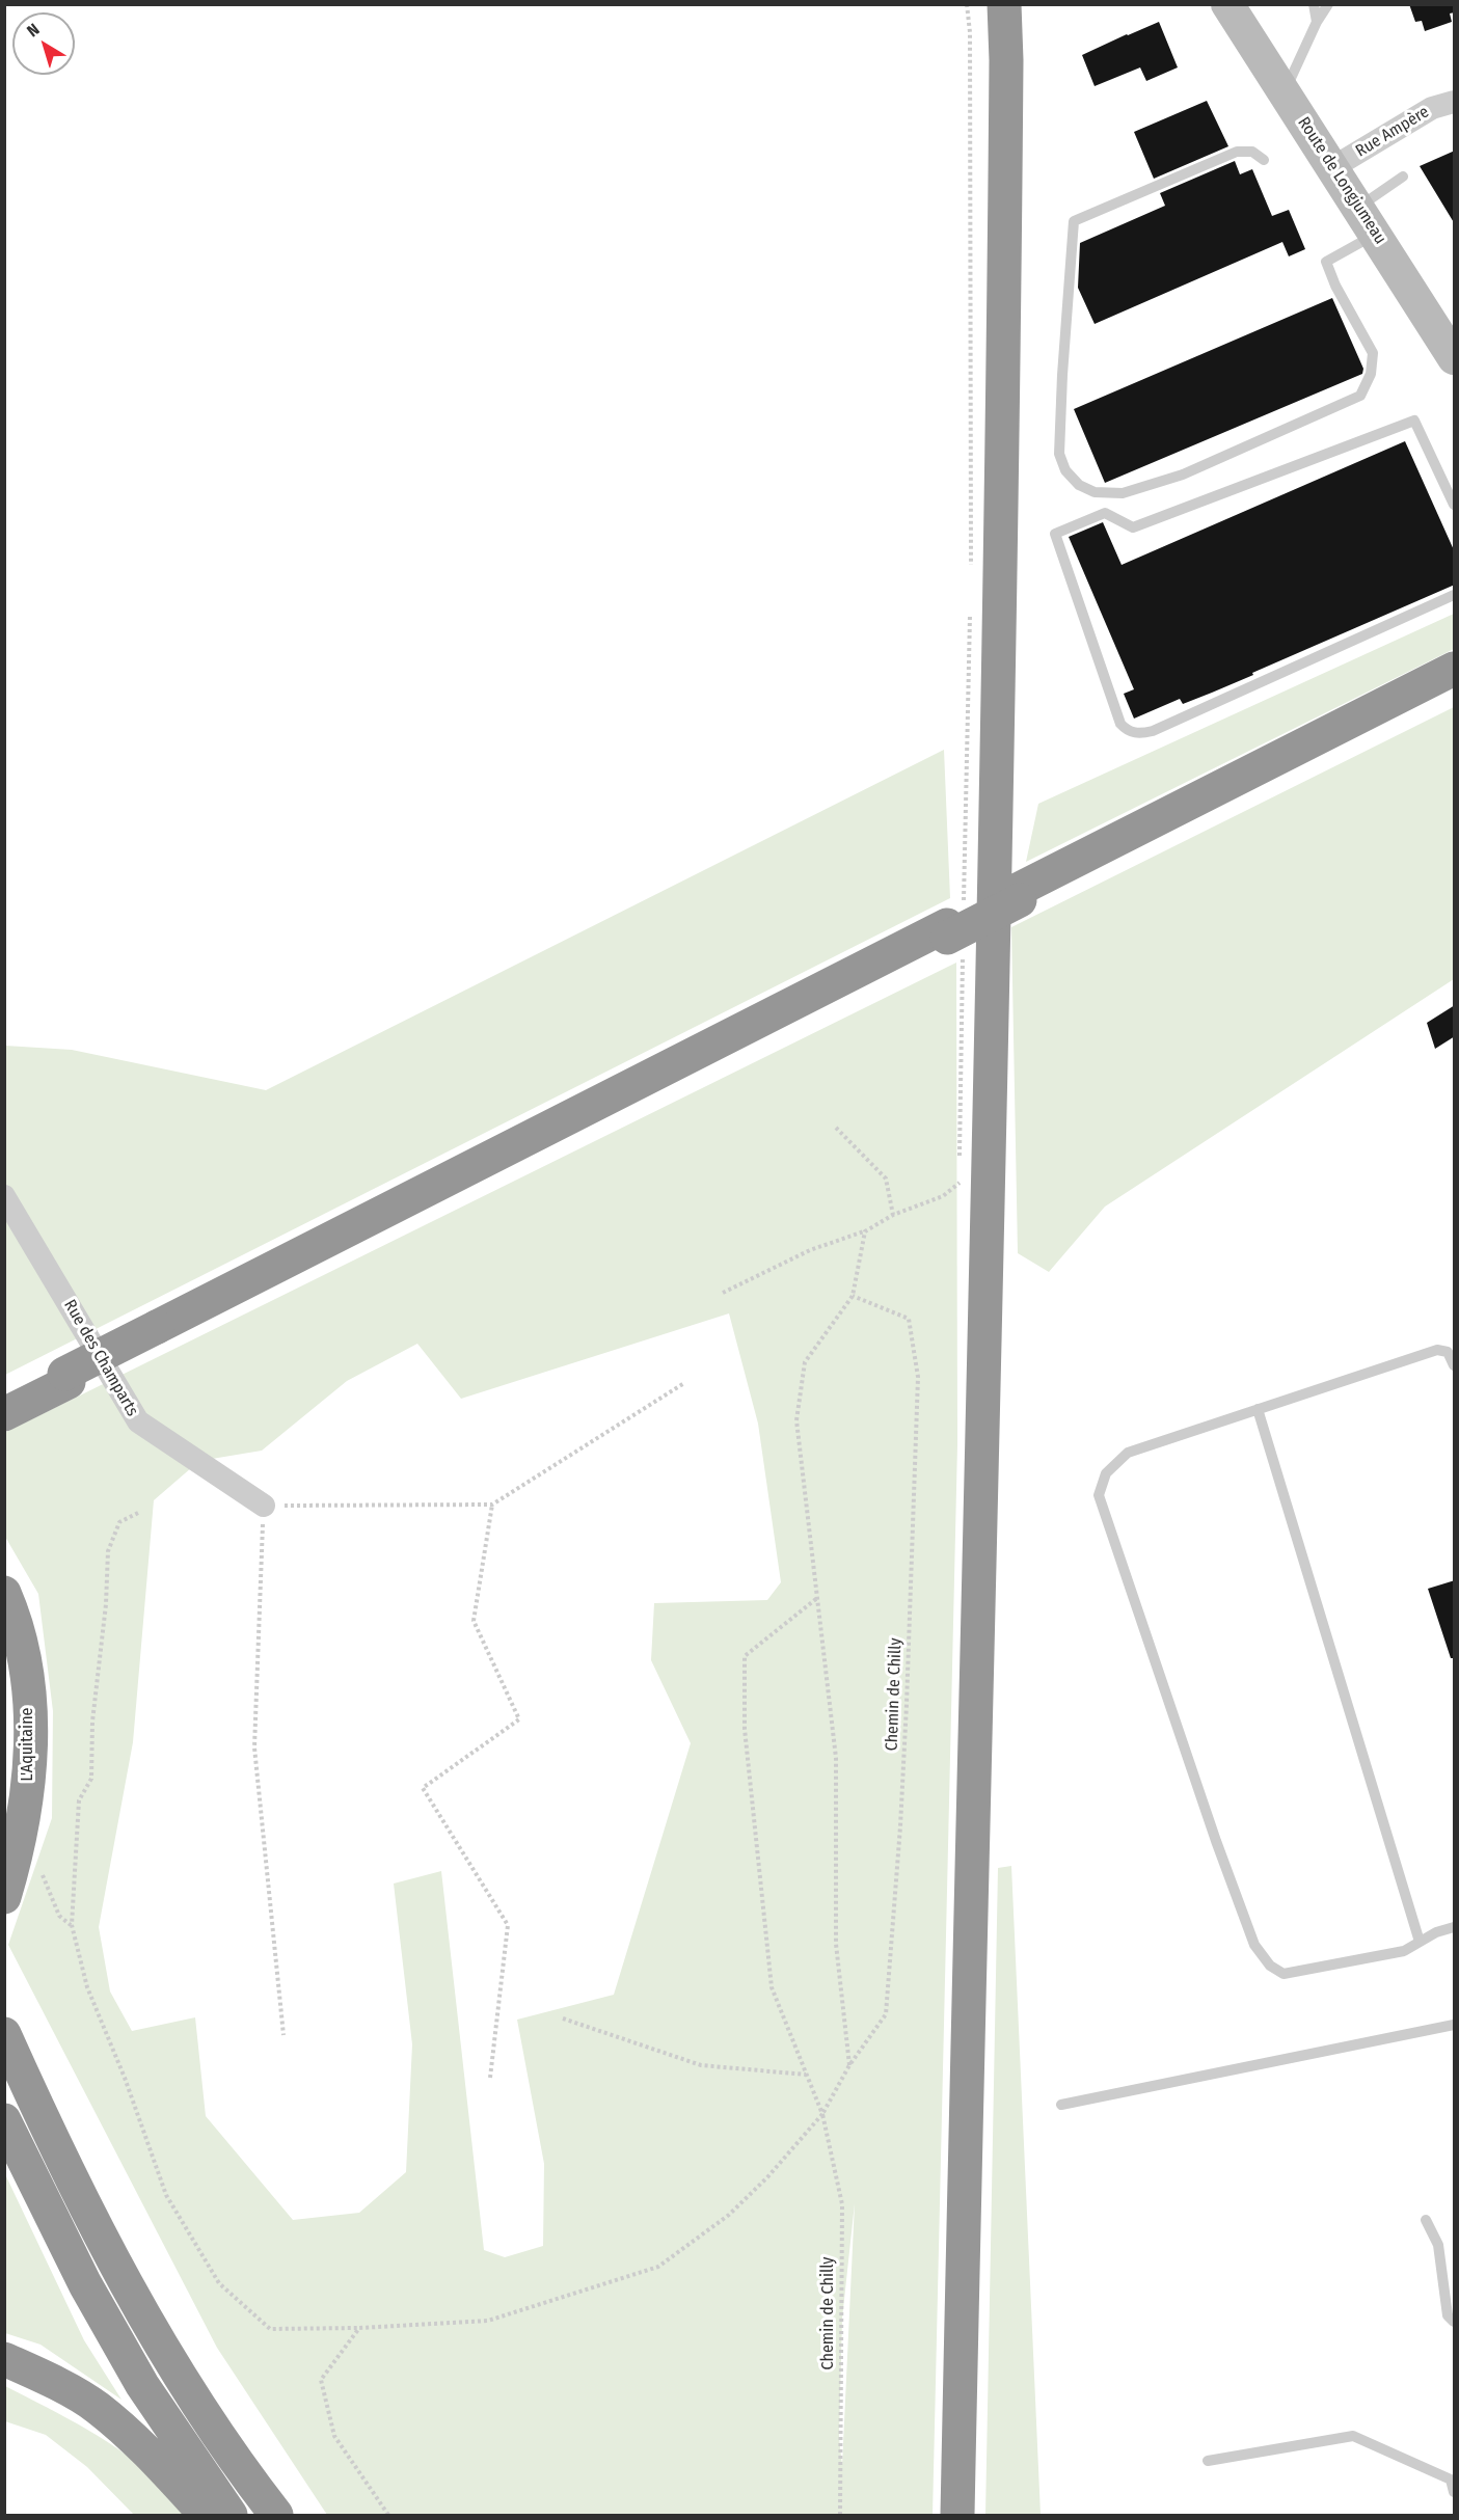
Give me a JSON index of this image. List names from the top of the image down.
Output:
{
  "streets": {
    "highway": ["L'Aquitaine"],
    "street": ["Rue Ampère", "Route de Longjumeau", "Rue des Champarts"],
    "path": ["Chemin de Chilly"]
  },
  "crossings": [
    ["Rue Ampère", "Route de Longjumeau"]
  ],
  "north": "top left"
}
